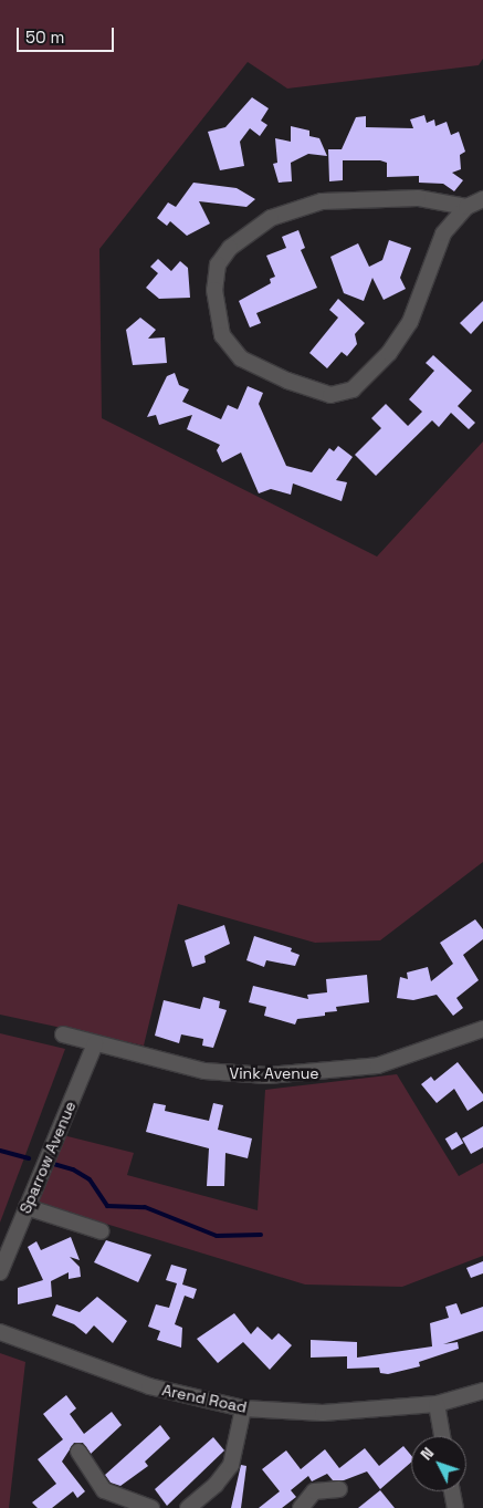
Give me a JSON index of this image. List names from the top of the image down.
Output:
{
  "streets": {
    "street": ["Vink Avenue", "Sparrow Avenue", "Arend Road"]
  },
  "crossings": [
    ["Vink Avenue", "Sparrow Avenue"]
  ],
  "scale_bar": "50 m",
  "north": "top left"
}
